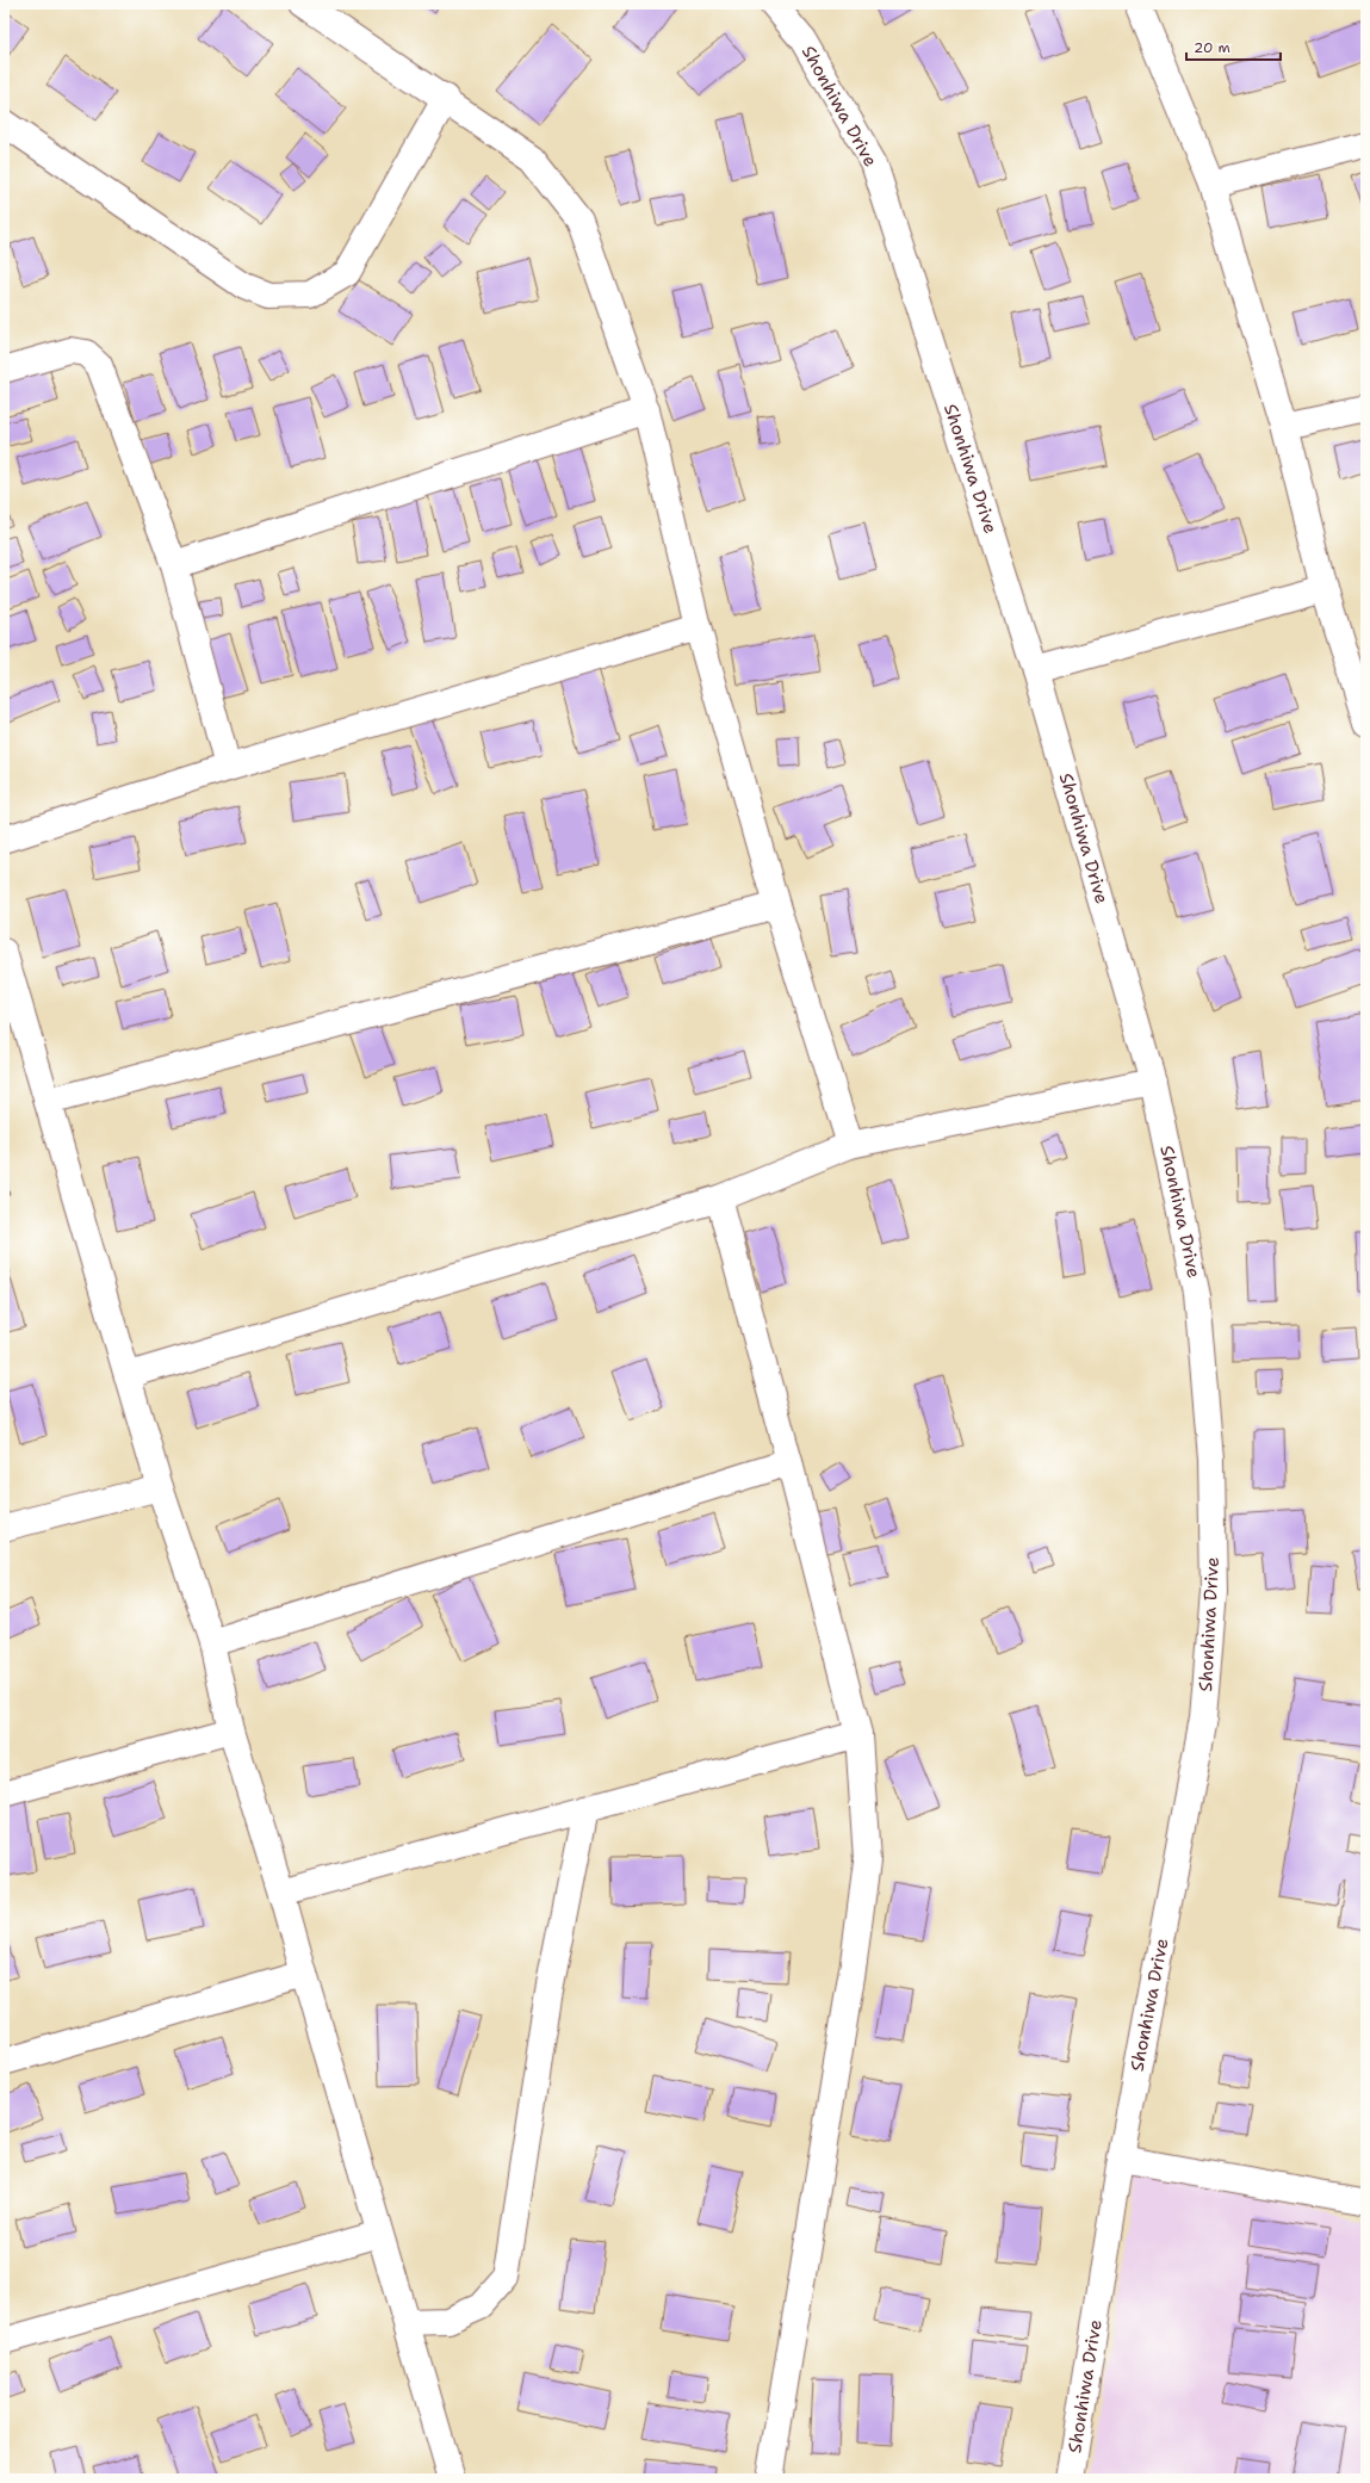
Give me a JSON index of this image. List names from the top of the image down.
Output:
{
  "streets": {
    "street": ["Shonhiwa Drive"]
  },
  "scale_bar": "20 m"
}
